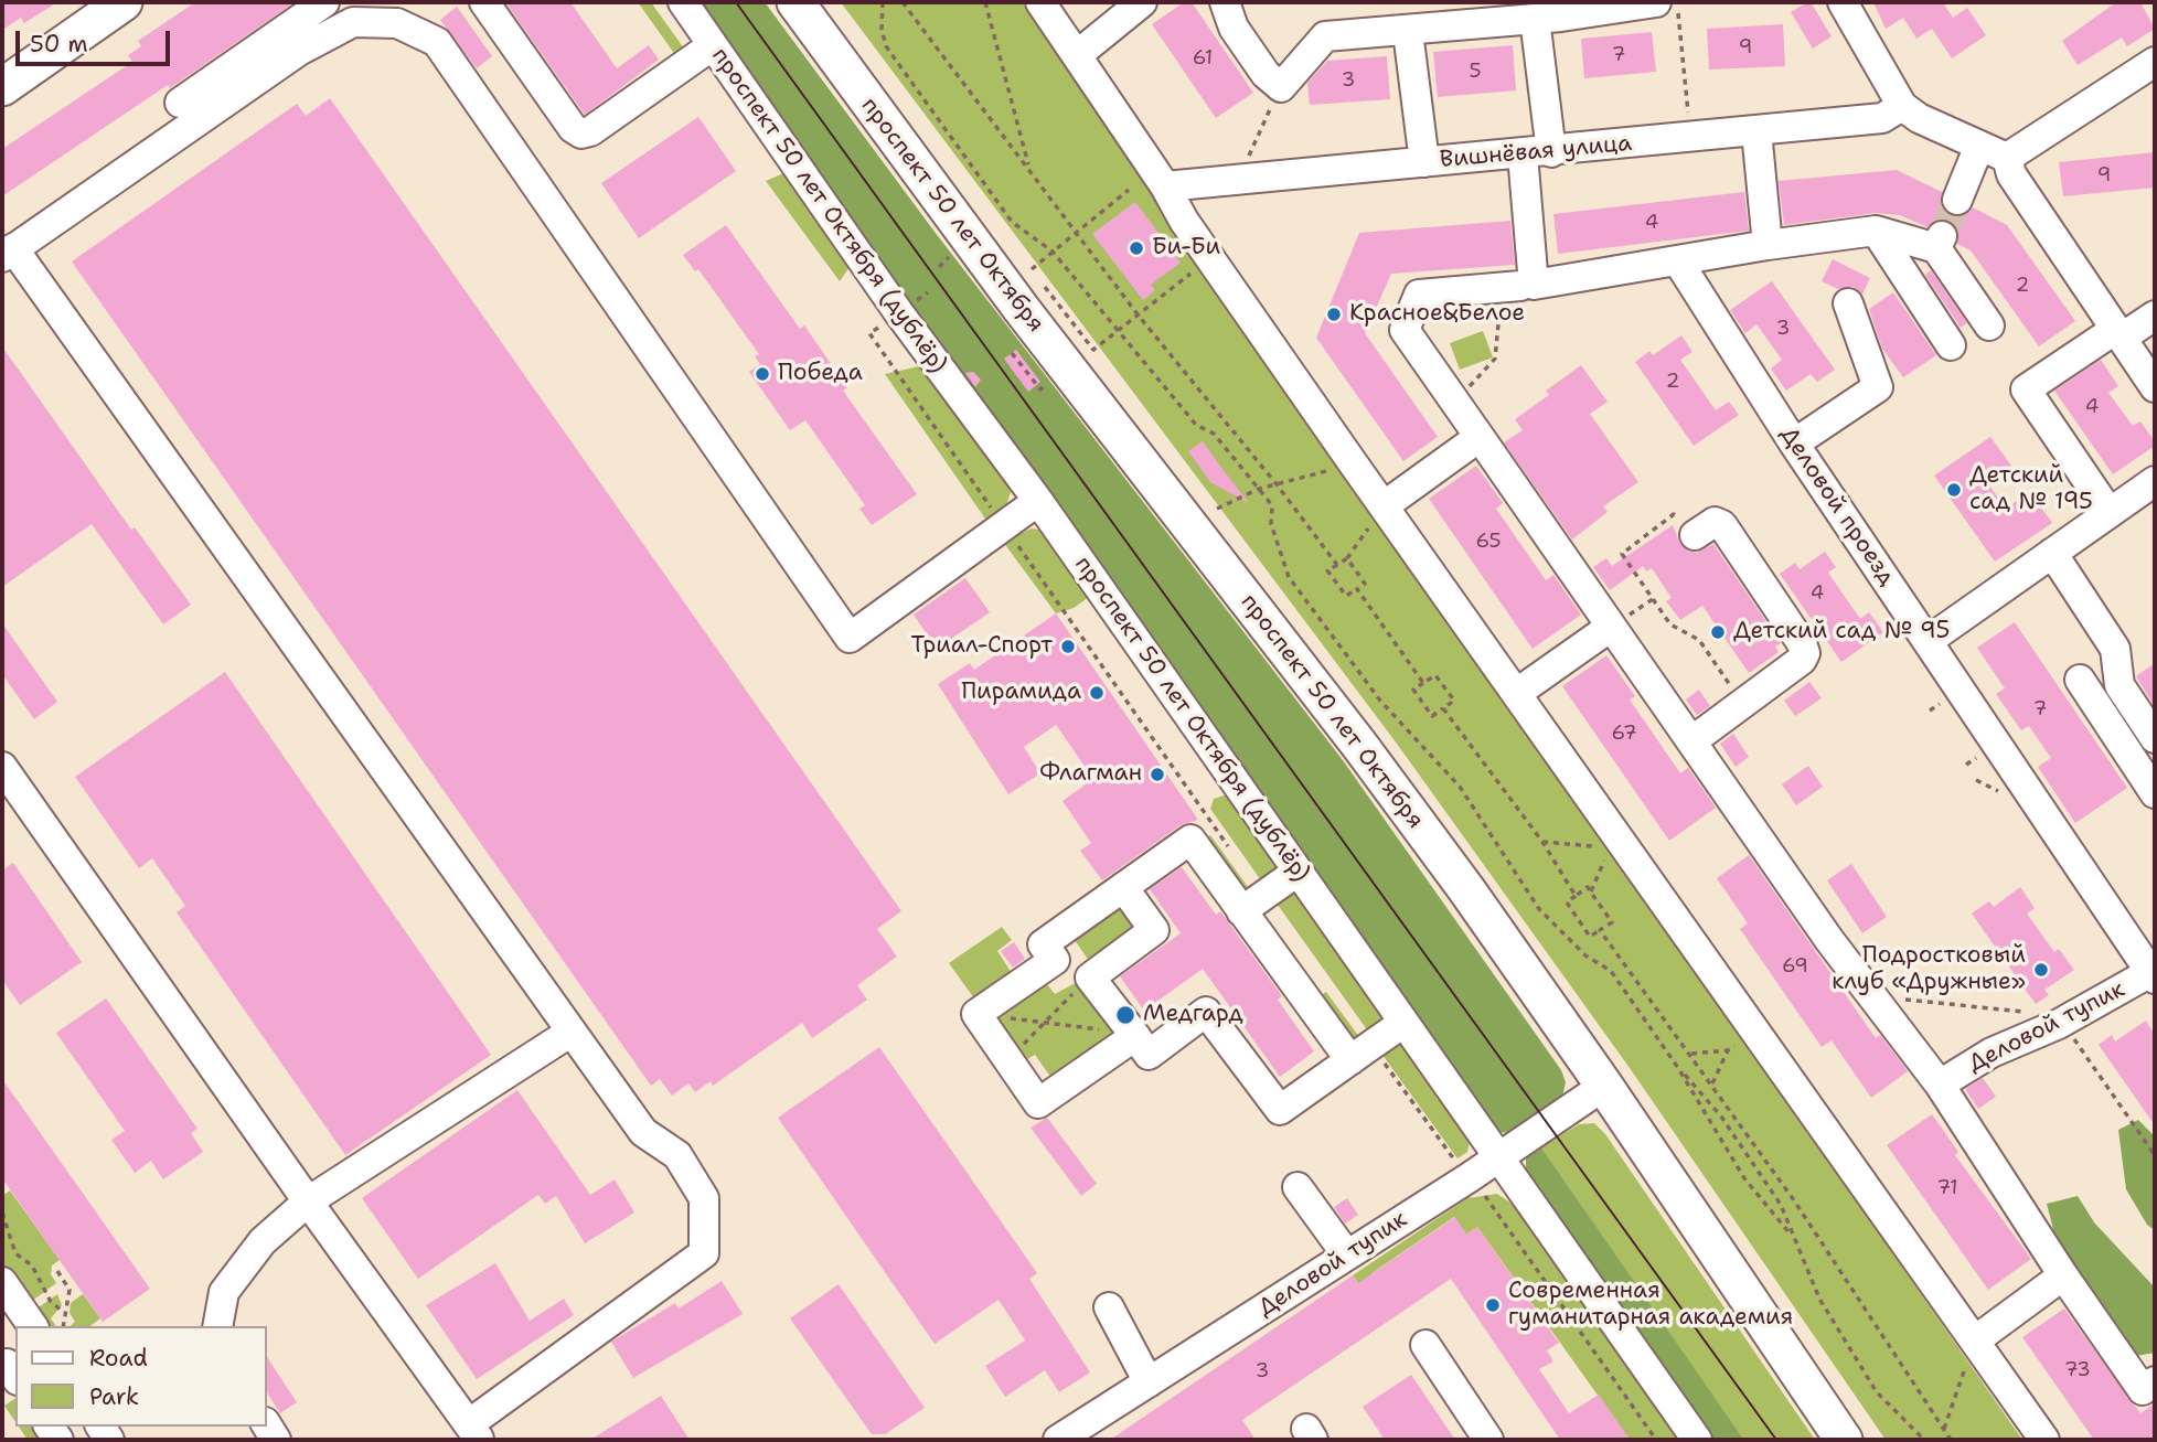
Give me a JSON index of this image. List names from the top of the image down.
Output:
{
  "streets": {
    "main road": ["проспект 50 лет Октября"],
    "street": [
      "Вишнёвая улица",
      "проспект 50 лет Октября (дублёр)",
      "Деловой проезд",
      "Деловой тупик"
    ]
  },
  "crossings": [
    ["проспект 50 лет Октября (дублёр)", "Деловой тупик"],
    ["проспект 50 лет Октября", "Деловой тупик"],
    ["Деловой проезд", "Деловой тупик"]
  ],
  "places": [
    "Би-Би",
    "Красное&Белое",
    "Победа",
    "Детский сад № 195",
    "Детский сад № 95",
    "Триал-Спорт",
    "Пирамида",
    "Флагман",
    "Подростковый клуб «Дружные»",
    "Медгард",
    "Современная гуманитарная академия"
  ],
  "house_numbers": [
    "9",
    "7",
    "61",
    "5",
    "3",
    "9",
    "4",
    "2",
    "3",
    "2",
    "4",
    "65",
    "4",
    "7",
    "67",
    "69",
    "71",
    "73",
    "3"
  ],
  "legend": ["Road", "Park"],
  "scale_bar": "50 m"
}
